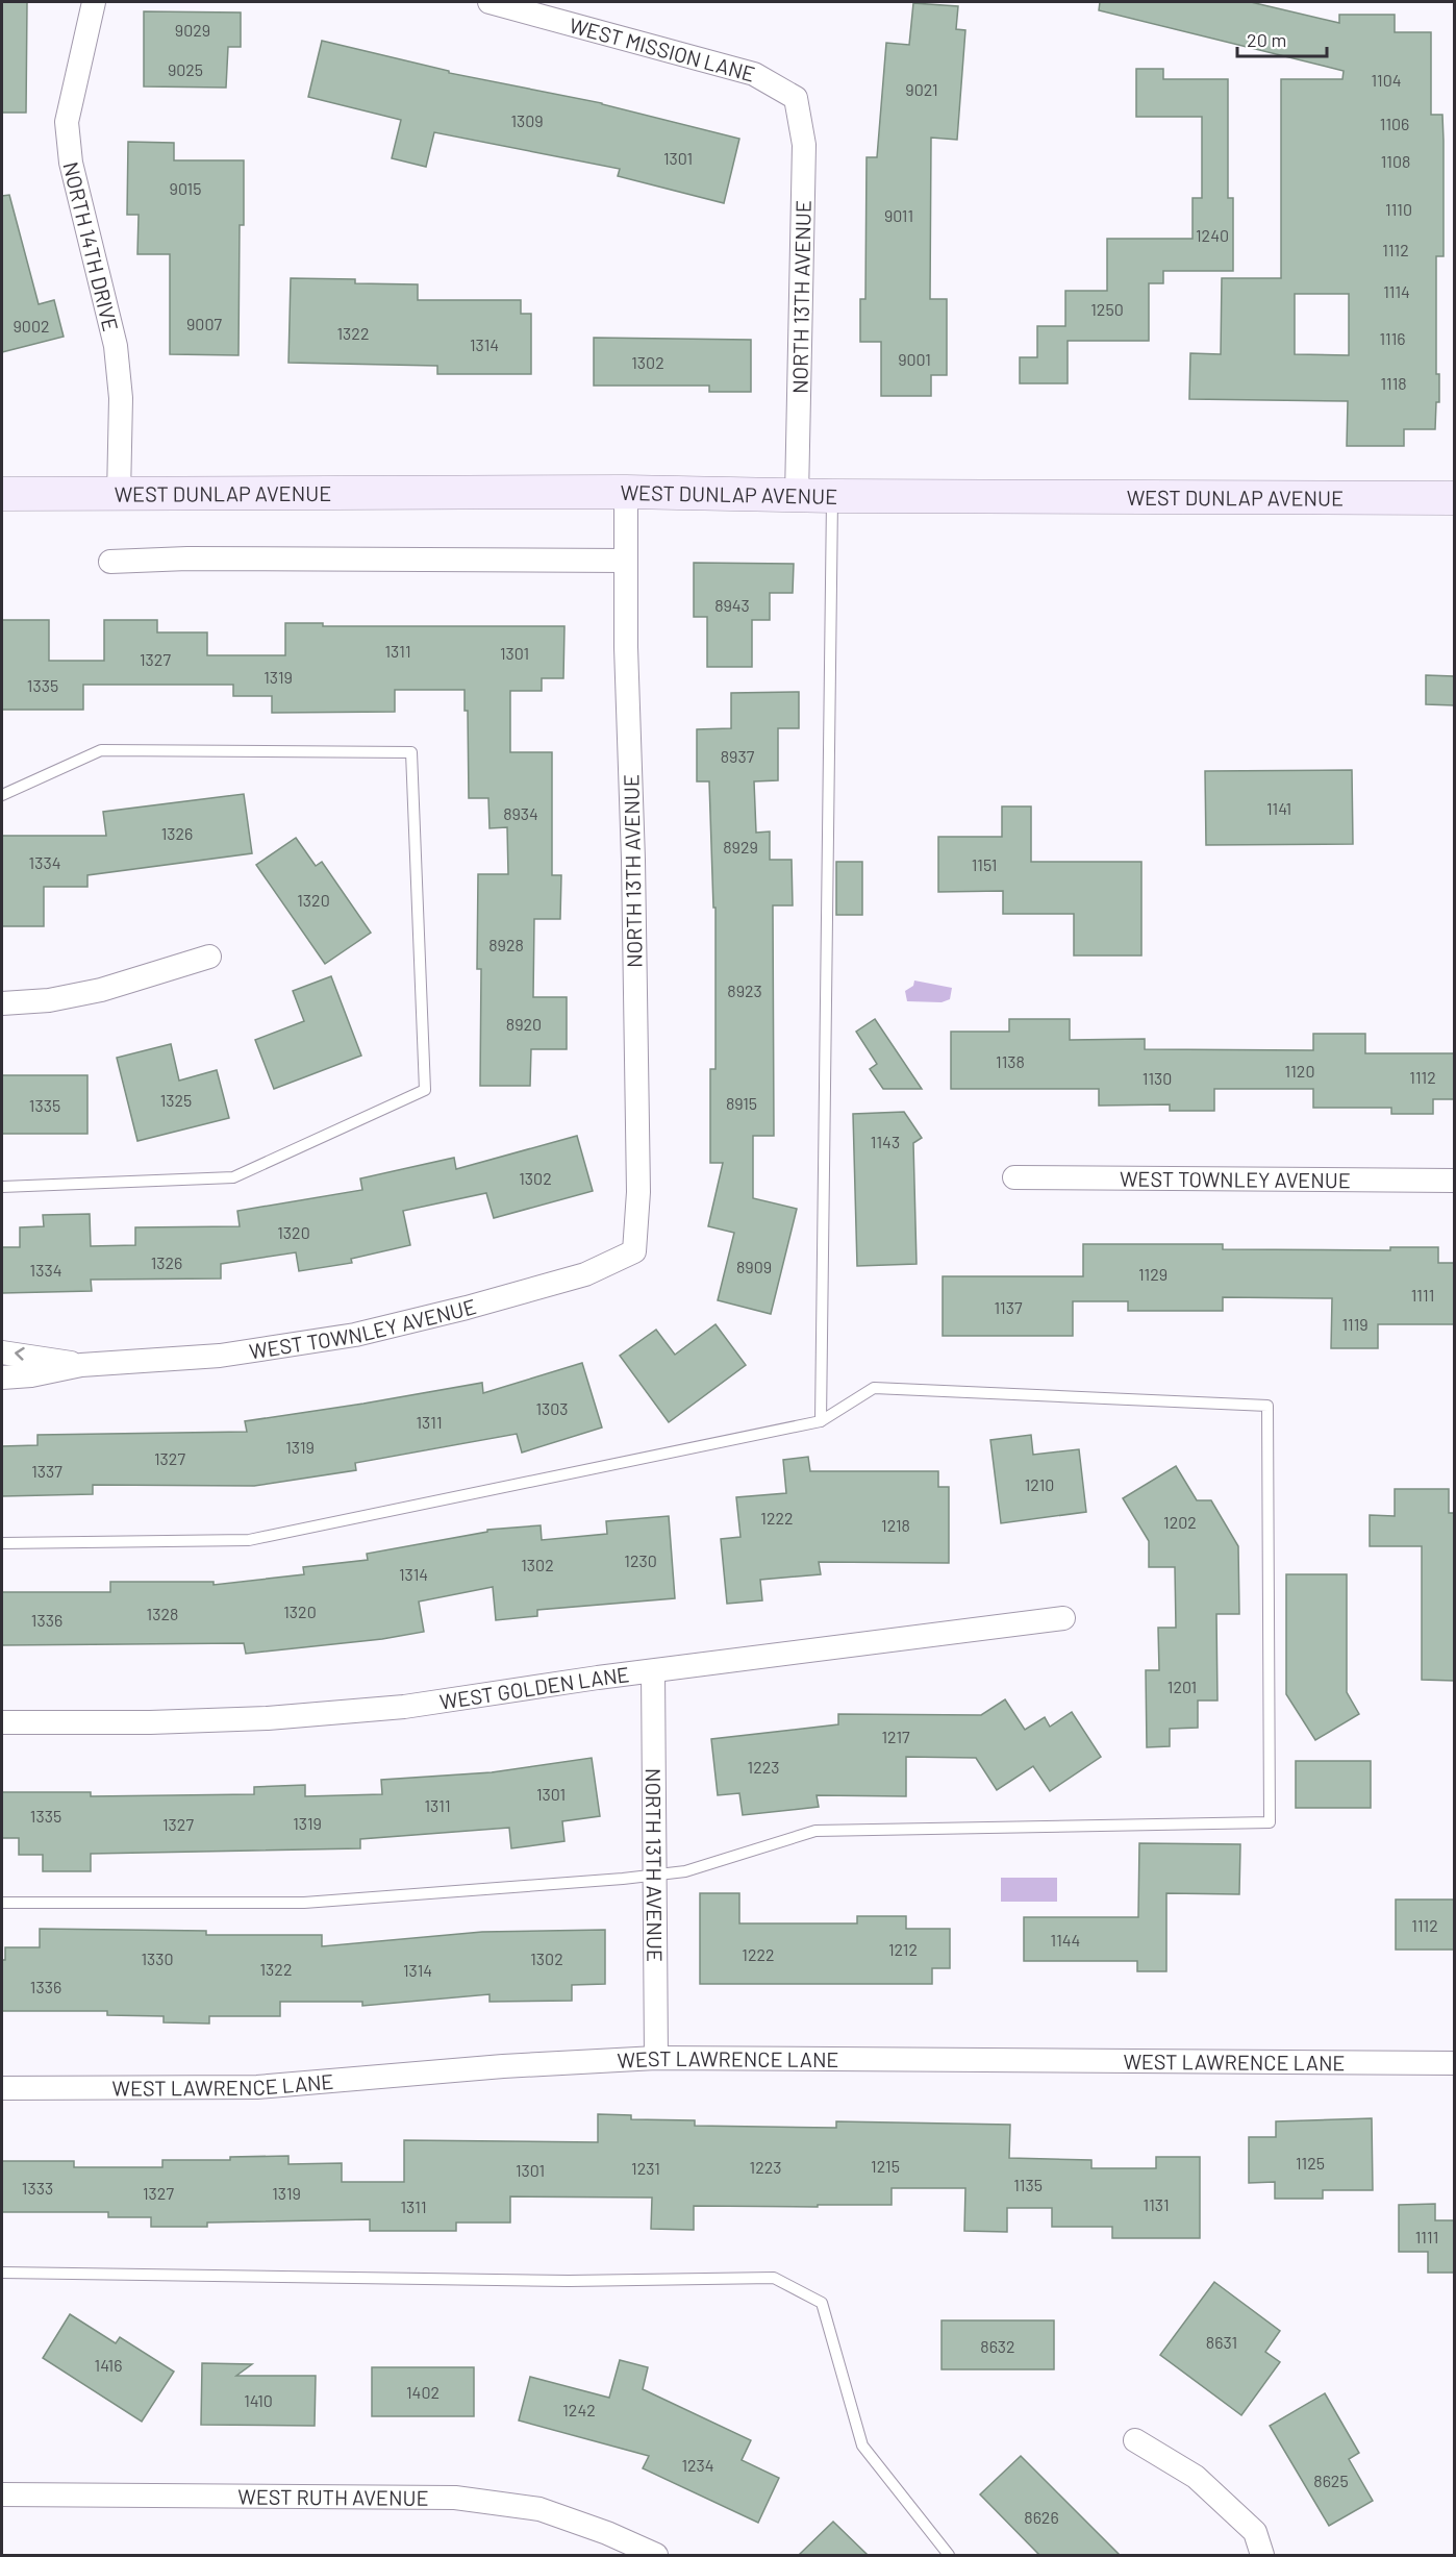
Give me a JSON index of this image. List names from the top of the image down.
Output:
{
  "streets": {
    "main road": ["WEST DUNLAP AVENUE"],
    "street": [
      "WEST MISSION LANE",
      "NORTH 14TH DRIVE",
      "NORTH 13TH AVENUE",
      "WEST TOWNLEY AVENUE",
      "WEST GOLDEN LANE",
      "WEST LAWRENCE LANE",
      "WEST RUTH AVENUE"
    ]
  },
  "crossings": [
    ["WEST MISSION LANE", "NORTH 13TH AVENUE"],
    ["NORTH 14TH DRIVE", "WEST DUNLAP AVENUE"],
    ["NORTH 13TH AVENUE", "WEST DUNLAP AVENUE"],
    ["NORTH 13TH AVENUE", "WEST TOWNLEY AVENUE"],
    ["NORTH 13TH AVENUE", "WEST GOLDEN LANE"],
    ["NORTH 13TH AVENUE", "WEST LAWRENCE LANE"]
  ],
  "house_numbers": [
    "9029",
    "9025",
    "1104",
    "9021",
    "1309",
    "1106",
    "1301",
    "1108",
    "9015",
    "1110",
    "9011",
    "1240",
    "1112",
    "1114",
    "1250",
    "9007",
    "9002",
    "1322",
    "1116",
    "1314",
    "9001",
    "1302",
    "1118",
    "8943",
    "1311",
    "1301",
    "1327",
    "1319",
    "1335",
    "8937",
    "1141",
    "8934",
    "1326",
    "8929",
    "1334",
    "1151",
    "1320",
    "8928",
    "8923",
    "8920",
    "1138",
    "1120",
    "1112",
    "1130",
    "1325",
    "8915",
    "1335",
    "1143",
    "1302",
    "1320",
    "1326",
    "8909",
    "1334",
    "1129",
    "1111",
    "1137",
    "1119",
    "1303",
    "1311",
    "1319",
    "1327",
    "1337",
    "1210",
    "1222",
    "1202",
    "1218",
    "1230",
    "1302",
    "1314",
    "1320",
    "1328",
    "1336",
    "1201",
    "1217",
    "1223",
    "1301",
    "1311",
    "1335",
    "1319",
    "1327",
    "1112",
    "1144",
    "1212",
    "1222",
    "1330",
    "1302",
    "1322",
    "1314",
    "1336",
    "1125",
    "1215",
    "1223",
    "1231",
    "1301",
    "1135",
    "1333",
    "1327",
    "1319",
    "1131",
    "1311",
    "1111",
    "8631",
    "8632",
    "1416",
    "1402",
    "1410",
    "1242",
    "1234",
    "8625",
    "8626"
  ],
  "scale_bar": "20 m"
}
